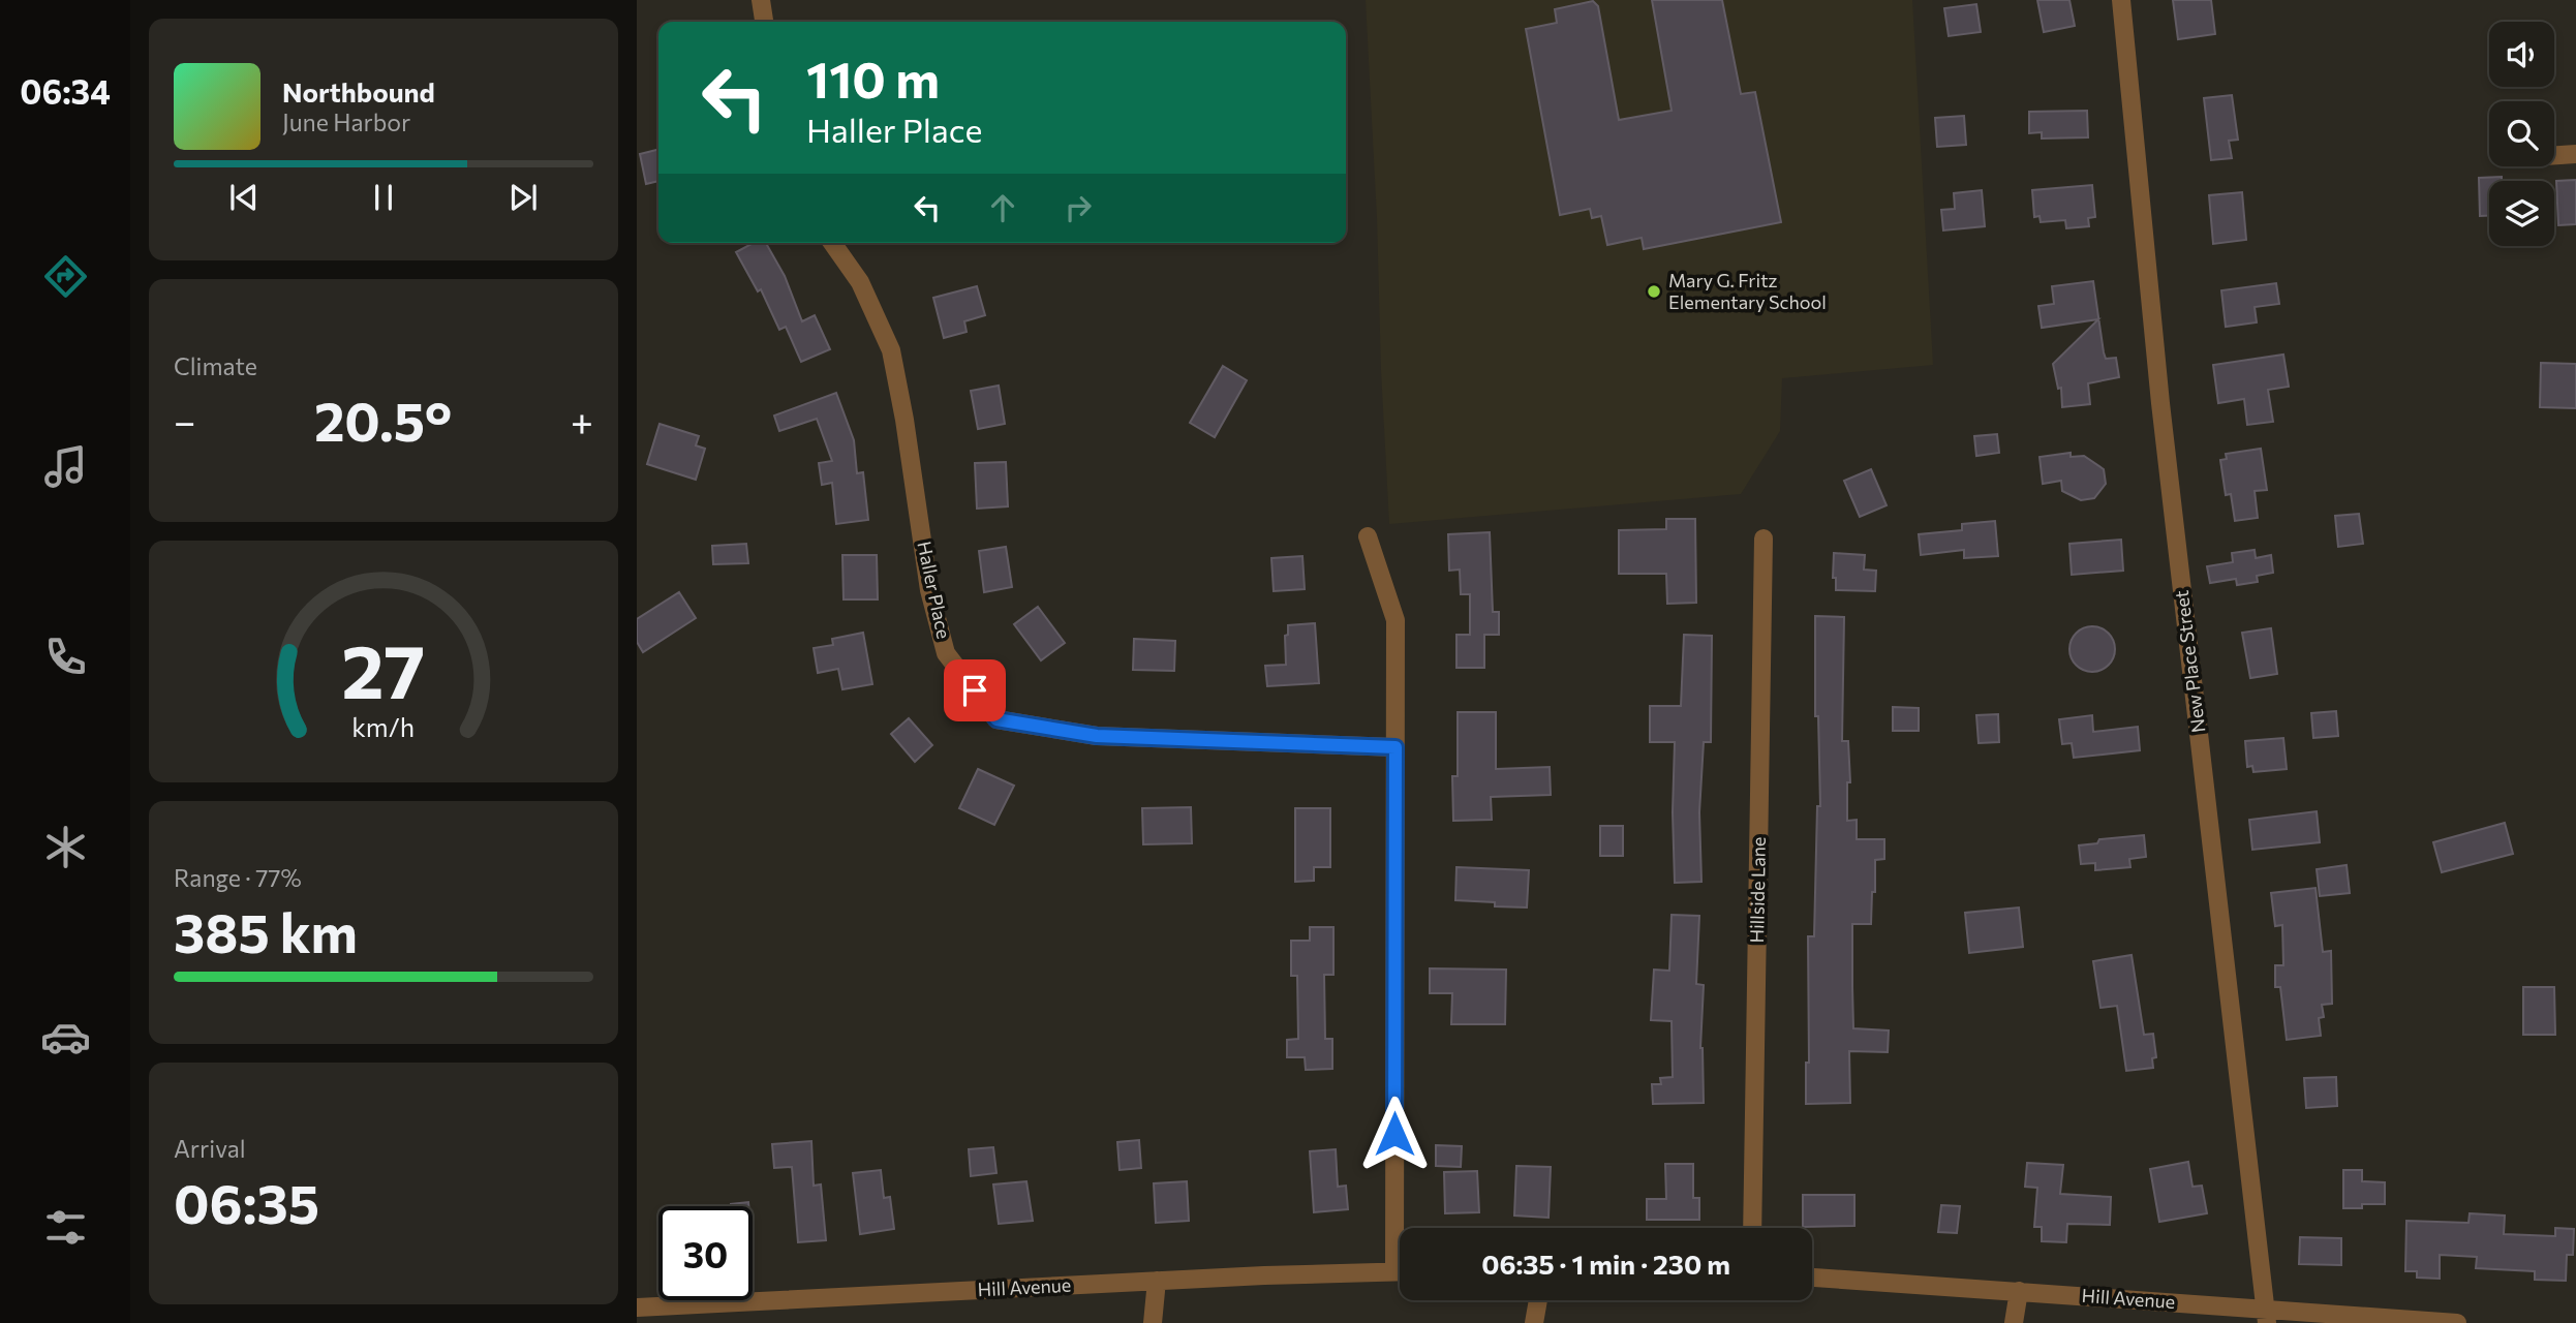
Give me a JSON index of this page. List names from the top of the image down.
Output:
{
  "streets": {
    "street": [
      "Haller Place",
      "New Place Street",
      "Hillside Lane",
      "Hill Avenue"
    ]
  },
  "crossings": [
    ["New Place Street", "Hill Avenue"]
  ],
  "places": ["Mary G. Fritz Elementary School"],
  "page": {
    "tabs": "06:34",
    "turn": ["110 m", "Haller Place"],
    "song": ["Northbound", "June Harbor"],
    "tile": [
      "Climate",
      ["Range · 77%", "385 km"],
      ["Arrival", "06:35"]
    ],
    "heat": ["−", "20.5°", "+"],
    "limit": "30",
    "trip": "06:35 · 1 min · 230 m",
    "gauge": ["27", "km/h"]
  }
}
